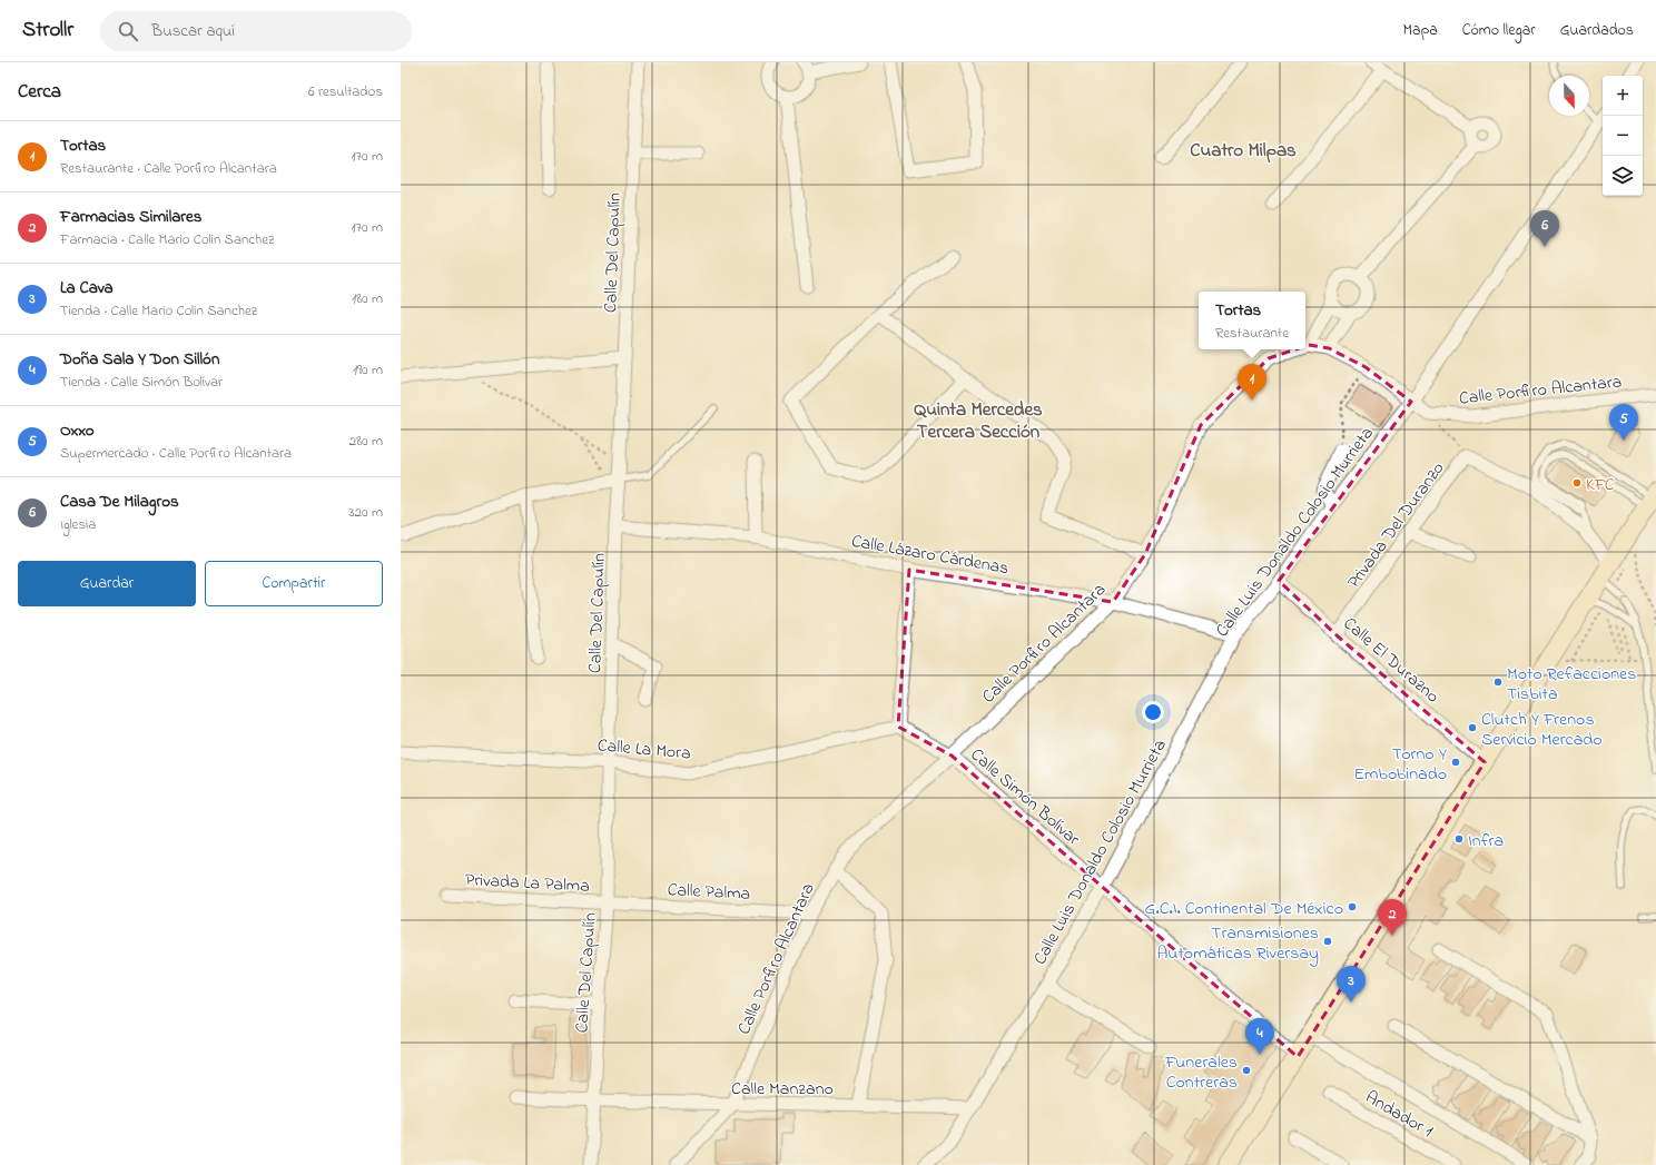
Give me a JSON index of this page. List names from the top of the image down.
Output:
{
  "streets": {
    "street": [
      "Calle Del Capulín",
      "Calle Porfiro Alcantara",
      "Privada Del Duranzo",
      "Calle Luis Donaldo Colosio Murrieta",
      "Calle Lázaro Cárdenas",
      "Calle El Durazno",
      "Calle La Mora",
      "Calle Simón Bolívar",
      "Privada La Palma",
      "Calle Palma",
      "Calle Manzano",
      "Andador 1"
    ]
  },
  "crossings": [
    ["Calle Del Capulín", "Calle Lázaro Cárdenas"],
    ["Calle Del Capulín", "Calle La Mora"],
    ["Calle Del Capulín", "Privada La Palma"],
    ["Calle Del Capulín", "Calle Palma"],
    ["Calle Del Capulín", "Calle Manzano"],
    ["Calle Porfiro Alcantara", "Calle Luis Donaldo Colosio Murrieta"],
    ["Calle Porfiro Alcantara", "Calle Lázaro Cárdenas"],
    ["Calle Porfiro Alcantara", "Calle Simón Bolívar"],
    ["Calle Porfiro Alcantara", "Calle Palma"],
    ["Calle Porfiro Alcantara", "Calle Manzano"],
    ["Privada Del Duranzo", "Calle El Durazno"],
    ["Calle Luis Donaldo Colosio Murrieta", "Calle Lázaro Cárdenas"],
    ["Calle Luis Donaldo Colosio Murrieta", "Calle El Durazno"],
    ["Calle Luis Donaldo Colosio Murrieta", "Calle Simón Bolívar"],
    ["Calle Luis Donaldo Colosio Murrieta", "Calle Manzano"],
    ["Privada La Palma", "Calle Palma"]
  ],
  "districts": ["Cuatro Milpas", "Quinta Mercedes Tercera Sección"],
  "places": [
    "KFC",
    "Moto Refacciones Tisbita",
    "Clutch Y Frenos Servicio Mercado",
    "Torno Y Embobinado",
    "Infra",
    "G.C.I. Continental De México",
    "Transmisiones Automáticas Riversay",
    "Funerales Contreras"
  ],
  "north": "bottom",
  "page": {
    "header": "Strollr",
    "search": "Buscar aquí",
    "nav": ["Mapa", "Cómo llegar", "Guardados"],
    "heading": ["Cerca", "6 resultados"],
    "map_buttons": ["+", "−"],
    "list": [
      {
        "mark": "1",
        "name": "Tortas",
        "note": "Restaurante · Calle Porfiro Alcantara",
        "value": "170 m"
      },
      {
        "mark": "2",
        "name": "Farmacias Similares",
        "note": "Farmacia · Calle Mario Colin Sanchez",
        "value": "170 m"
      },
      {
        "mark": "3",
        "name": "La Cava",
        "note": "Tienda · Calle Mario Colin Sanchez",
        "value": "180 m"
      },
      {
        "mark": "4",
        "name": "Doña Sala Y Don Sillón",
        "note": "Tienda · Calle Simón Bolívar",
        "value": "190 m"
      },
      {
        "mark": "5",
        "name": "Oxxo",
        "note": "Supermercado · Calle Porfiro Alcantara",
        "value": "280 m"
      },
      {
        "mark": "6",
        "name": "Casa De Milagros",
        "note": "Iglesia",
        "value": "320 m"
      }
    ],
    "pins": [
      "6",
      "1",
      "5",
      "2",
      "3",
      "4"
    ],
    "popup": ["Tortas", "Restaurante"],
    "buttons": ["Guardar", "Compartir"]
  }
}
